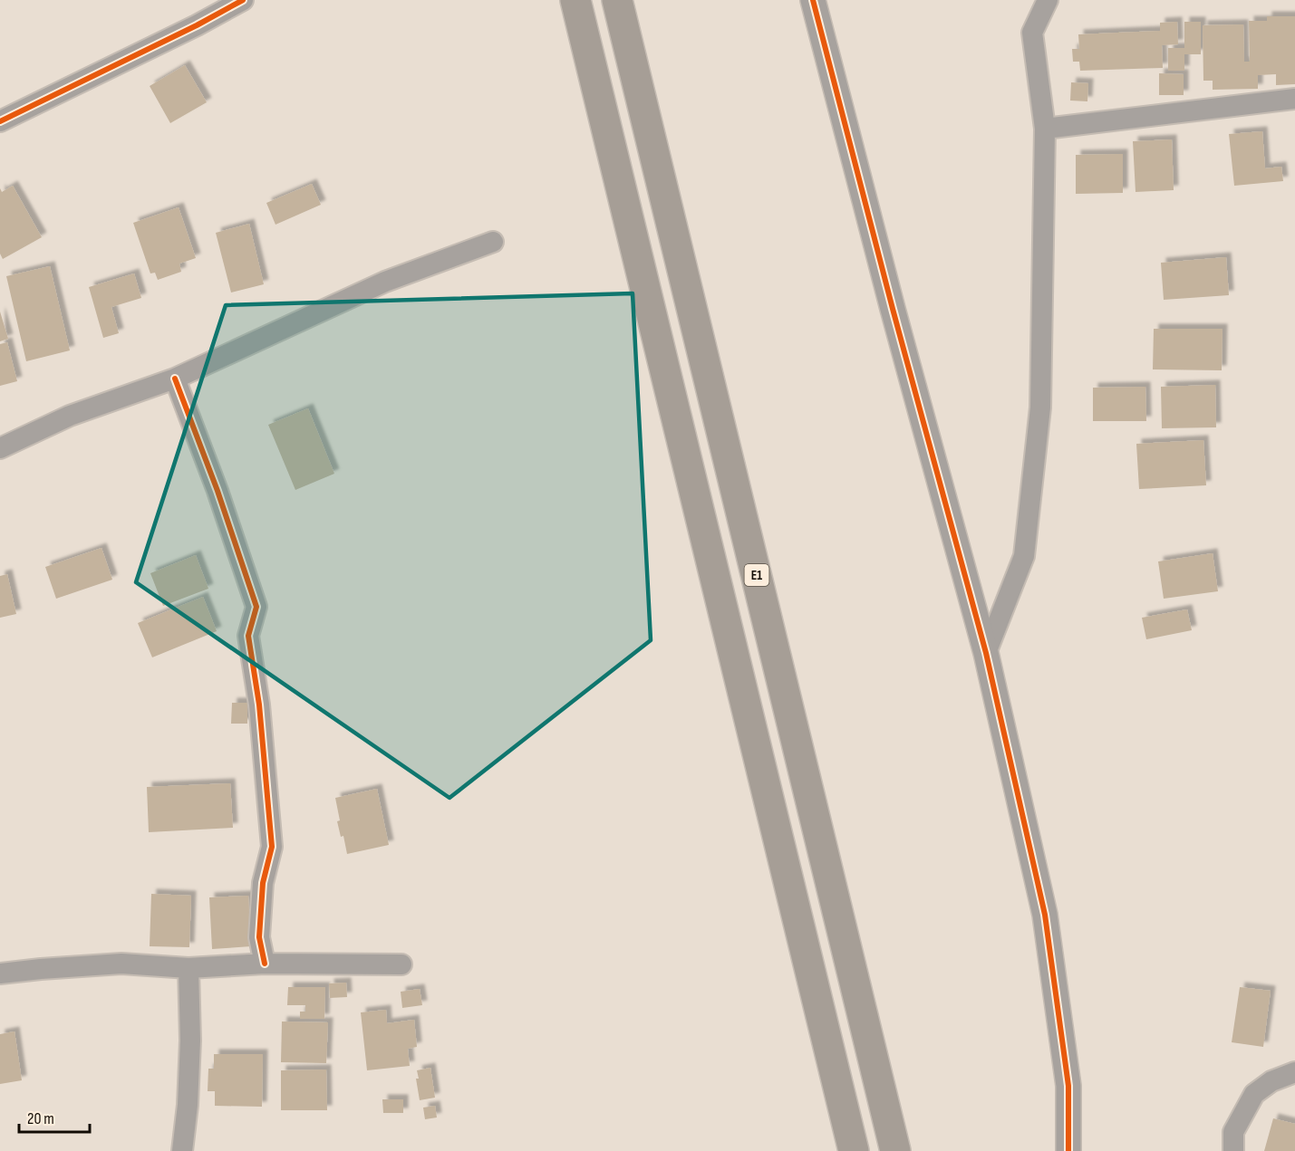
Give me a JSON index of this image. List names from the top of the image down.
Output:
{
  "streets": {
    "highway": ["E1"]
  },
  "scale_bar": "20 m"
}
